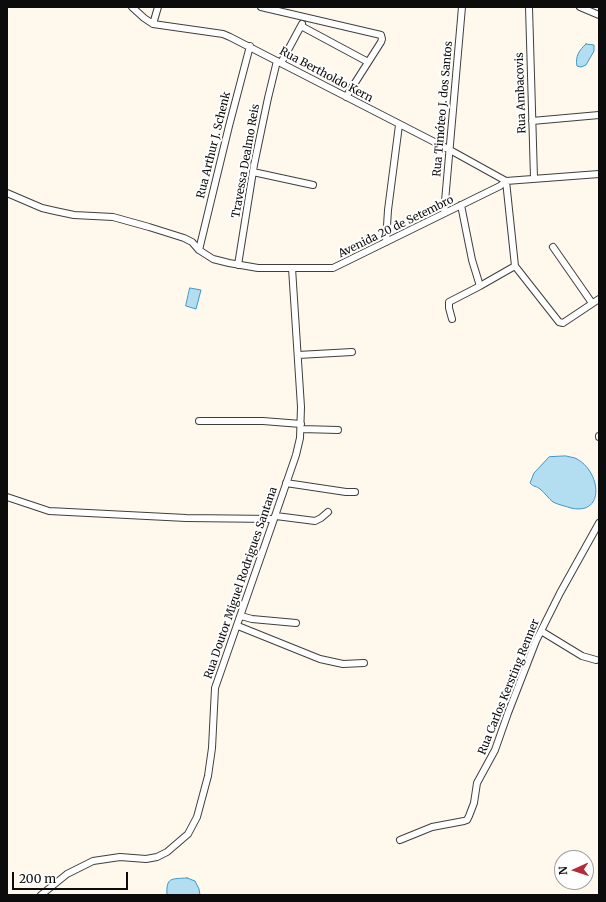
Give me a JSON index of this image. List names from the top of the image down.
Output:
{
  "streets": {
    "street": [
      "Rua Bertholdo Kern",
      "Rua Ambacovis",
      "Rua Timóteo J. dos Santos",
      "Rua Arthur J. Schenk",
      "Travessa Dealmo Reis",
      "Avenida 20 de Setembro",
      "Rua Doutor Miguel Rodrigues Santana",
      "Rua Carlos Kersting Renner"
    ]
  },
  "crossings": [
    ["Rua Bertholdo Kern", "Rua Timóteo J. dos Santos"],
    ["Rua Bertholdo Kern", "Rua Arthur J. Schenk"],
    ["Rua Bertholdo Kern", "Travessa Dealmo Reis"],
    ["Rua Bertholdo Kern", "Avenida 20 de Setembro"],
    ["Rua Ambacovis", "Avenida 20 de Setembro"],
    ["Rua Timóteo J. dos Santos", "Avenida 20 de Setembro"],
    ["Rua Arthur J. Schenk", "Avenida 20 de Setembro"],
    ["Travessa Dealmo Reis", "Avenida 20 de Setembro"],
    ["Avenida 20 de Setembro", "Rua Doutor Miguel Rodrigues Santana"]
  ],
  "scale_bar": "200 m",
  "north": "left"
}
